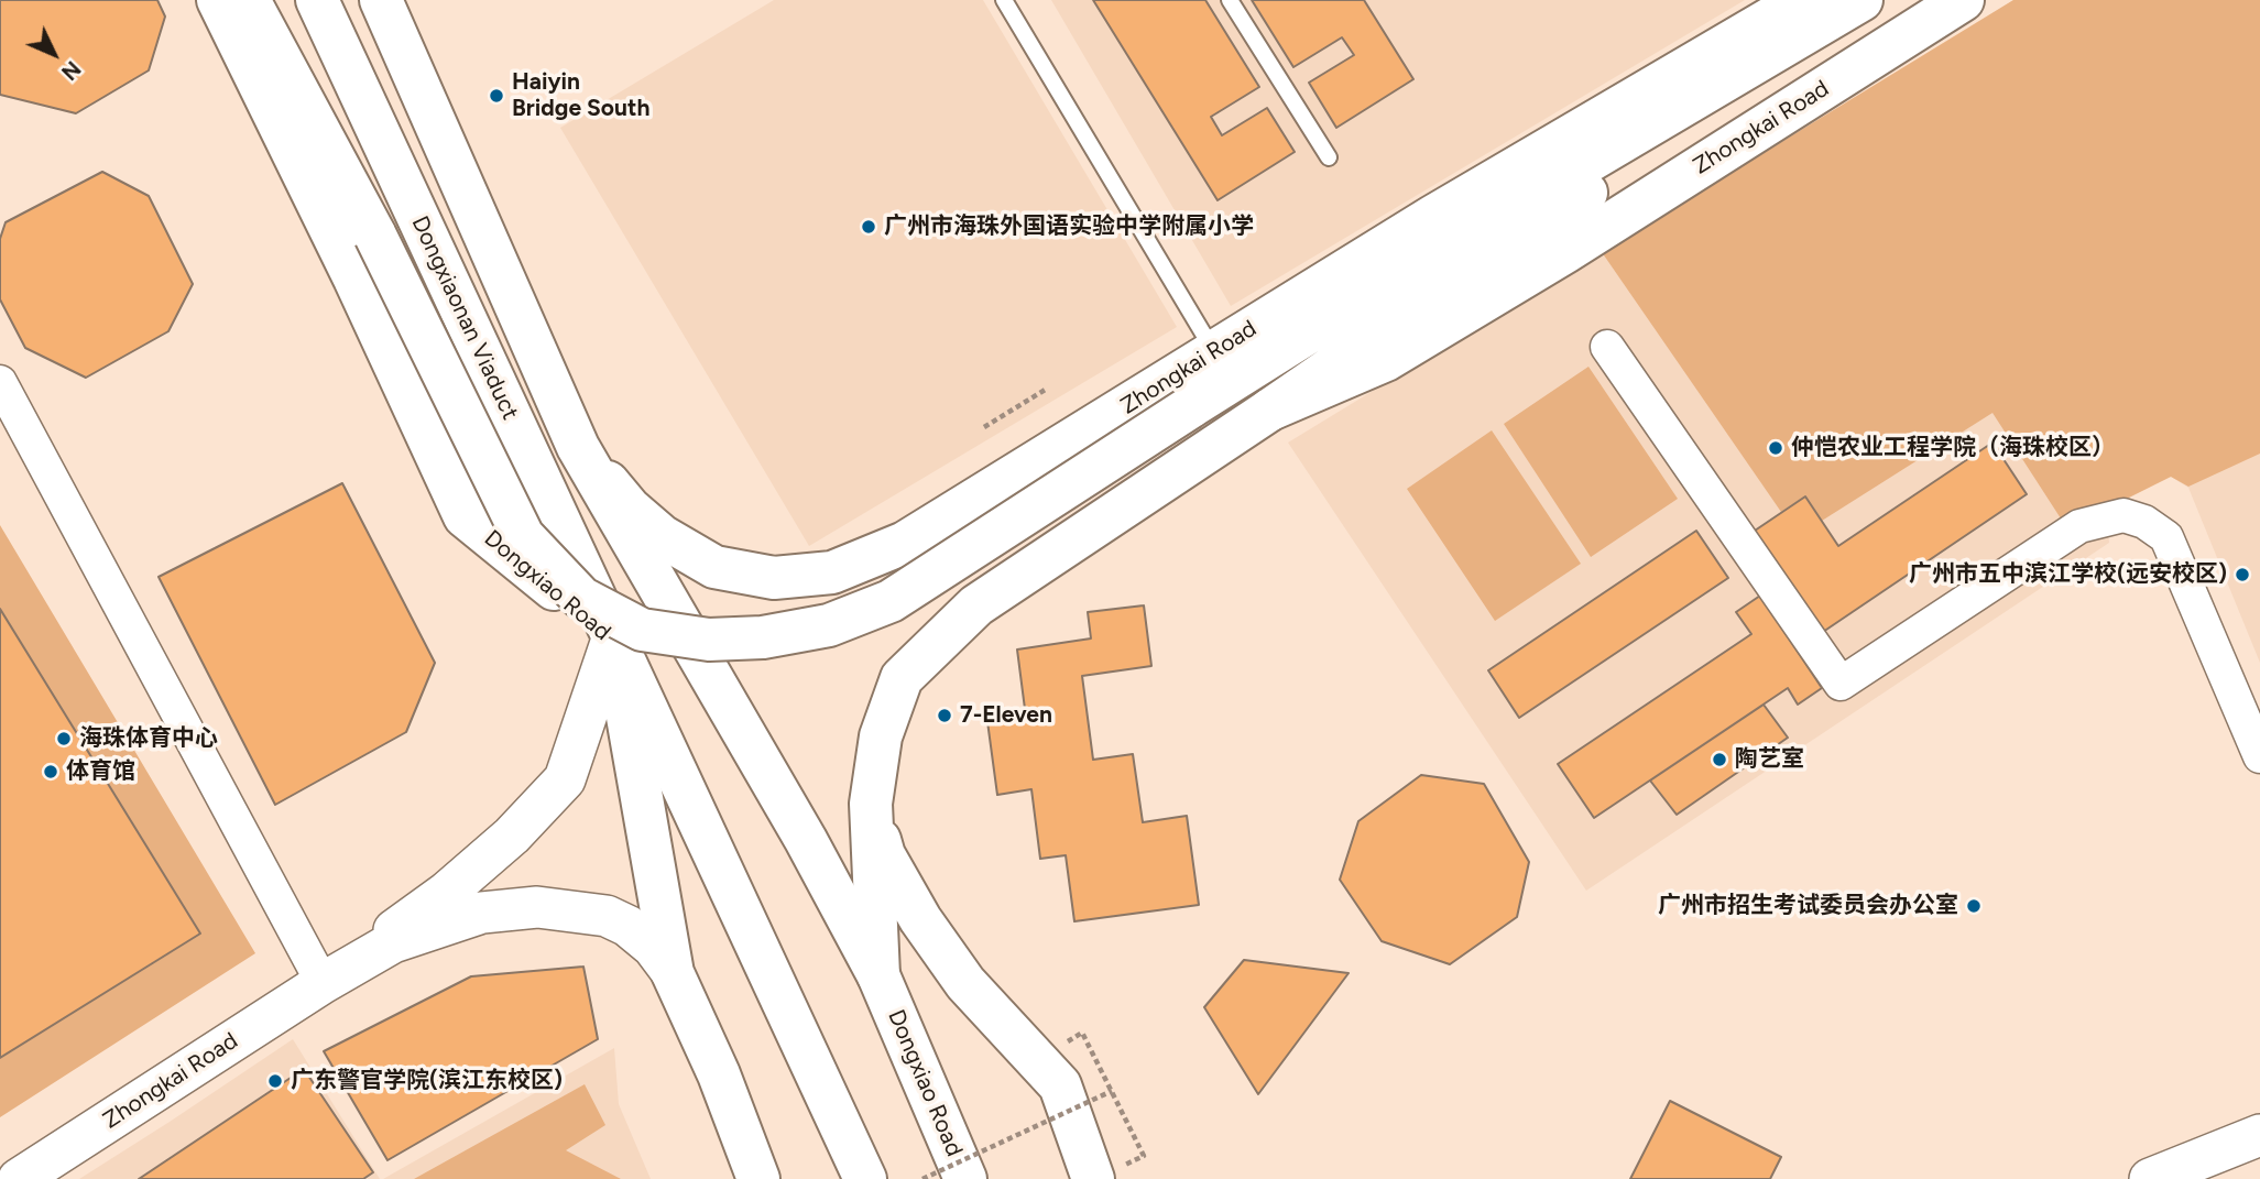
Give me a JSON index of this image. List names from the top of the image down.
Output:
{
  "streets": {
    "main road": ["Zhongkai Road", "Dongxiaonan Viaduct", "Dongxiao Road"]
  },
  "crossings": [
    ["Zhongkai Road", "Dongxiao Road"],
    ["Dongxiaonan Viaduct", "Dongxiao Road"]
  ],
  "places": [
    "Haiyin Bridge South",
    "广州市海珠外国语实验中学附属小学",
    "仲恺农业工程学院（海珠校区）",
    "广州市五中滨江学校(远安校区)",
    "7-Eleven",
    "海珠体育中心",
    "陶艺室",
    "体育馆",
    "广州市招生考试委员会办公室",
    "广东警官学院(滨江东校区)"
  ],
  "north": "bottom right"
}
